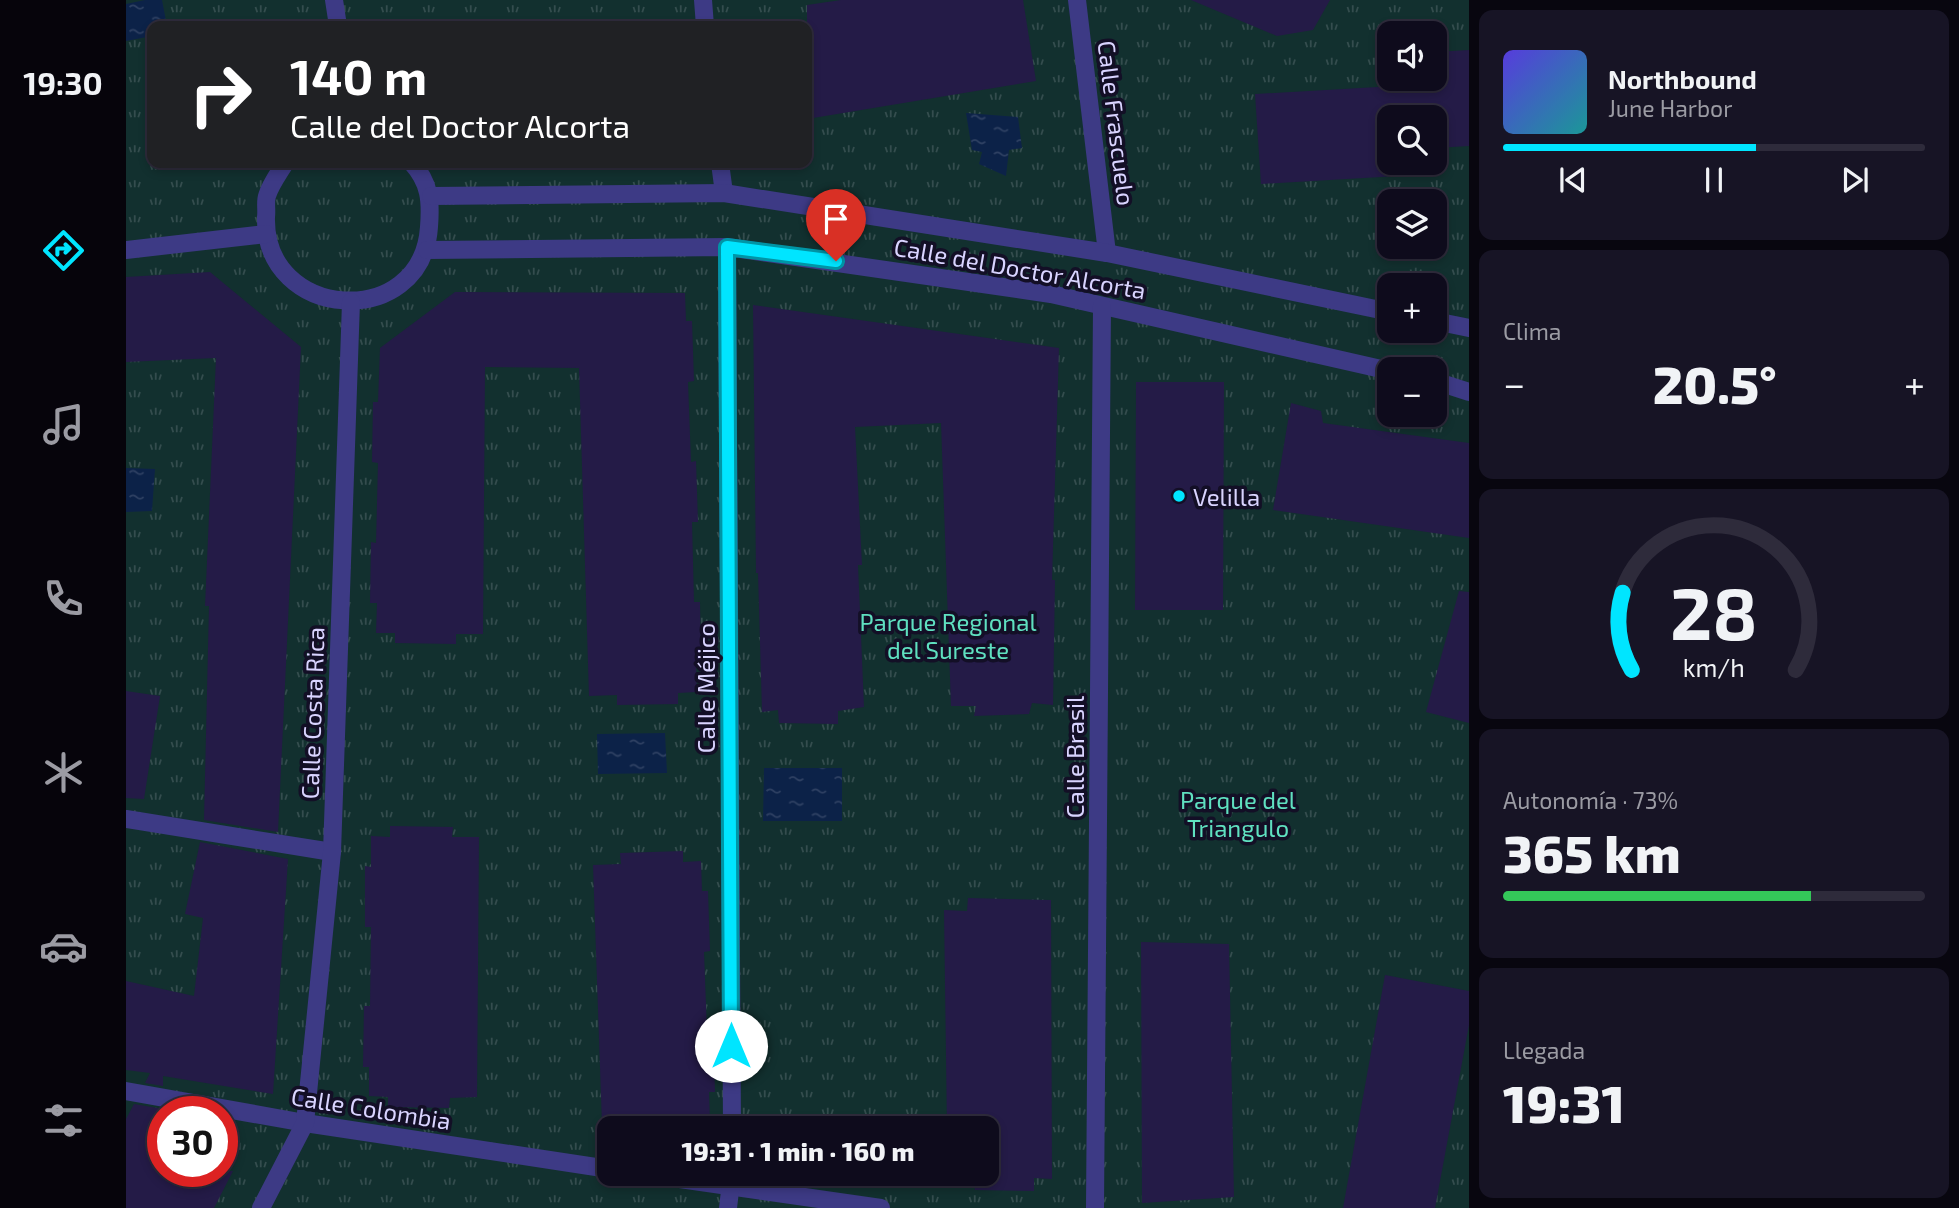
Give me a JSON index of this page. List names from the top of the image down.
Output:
{
  "streets": {
    "street": [
      "Calle Frascuelo",
      "Calle del Doctor Alcorta",
      "Calle Méjico",
      "Calle Costa Rica",
      "Calle Brasil",
      "Calle Colombia"
    ]
  },
  "crossings": [
    ["Calle Frascuelo", "Calle del Doctor Alcorta"],
    ["Calle del Doctor Alcorta", "Calle Méjico"],
    ["Calle del Doctor Alcorta", "Calle Brasil"],
    ["Calle Costa Rica", "Calle Colombia"]
  ],
  "parks": ["Parque Regional del Sureste", "Parque del Triangulo"],
  "places": ["Velilla"],
  "page": {
    "tabs": "19:30",
    "map_buttons": ["+", "−"],
    "turn": ["140 m", "Calle del Doctor Alcorta"],
    "song": ["Northbound", "June Harbor"],
    "tile": [
      "Clima",
      ["Autonomía · 73%", "365 km"],
      ["Llegada", "19:31"]
    ],
    "heat": ["−", "20.5°", "+"],
    "limit": "30",
    "trip": "19:31 · 1 min · 160 m",
    "gauge": ["28", "km/h"]
  }
}
